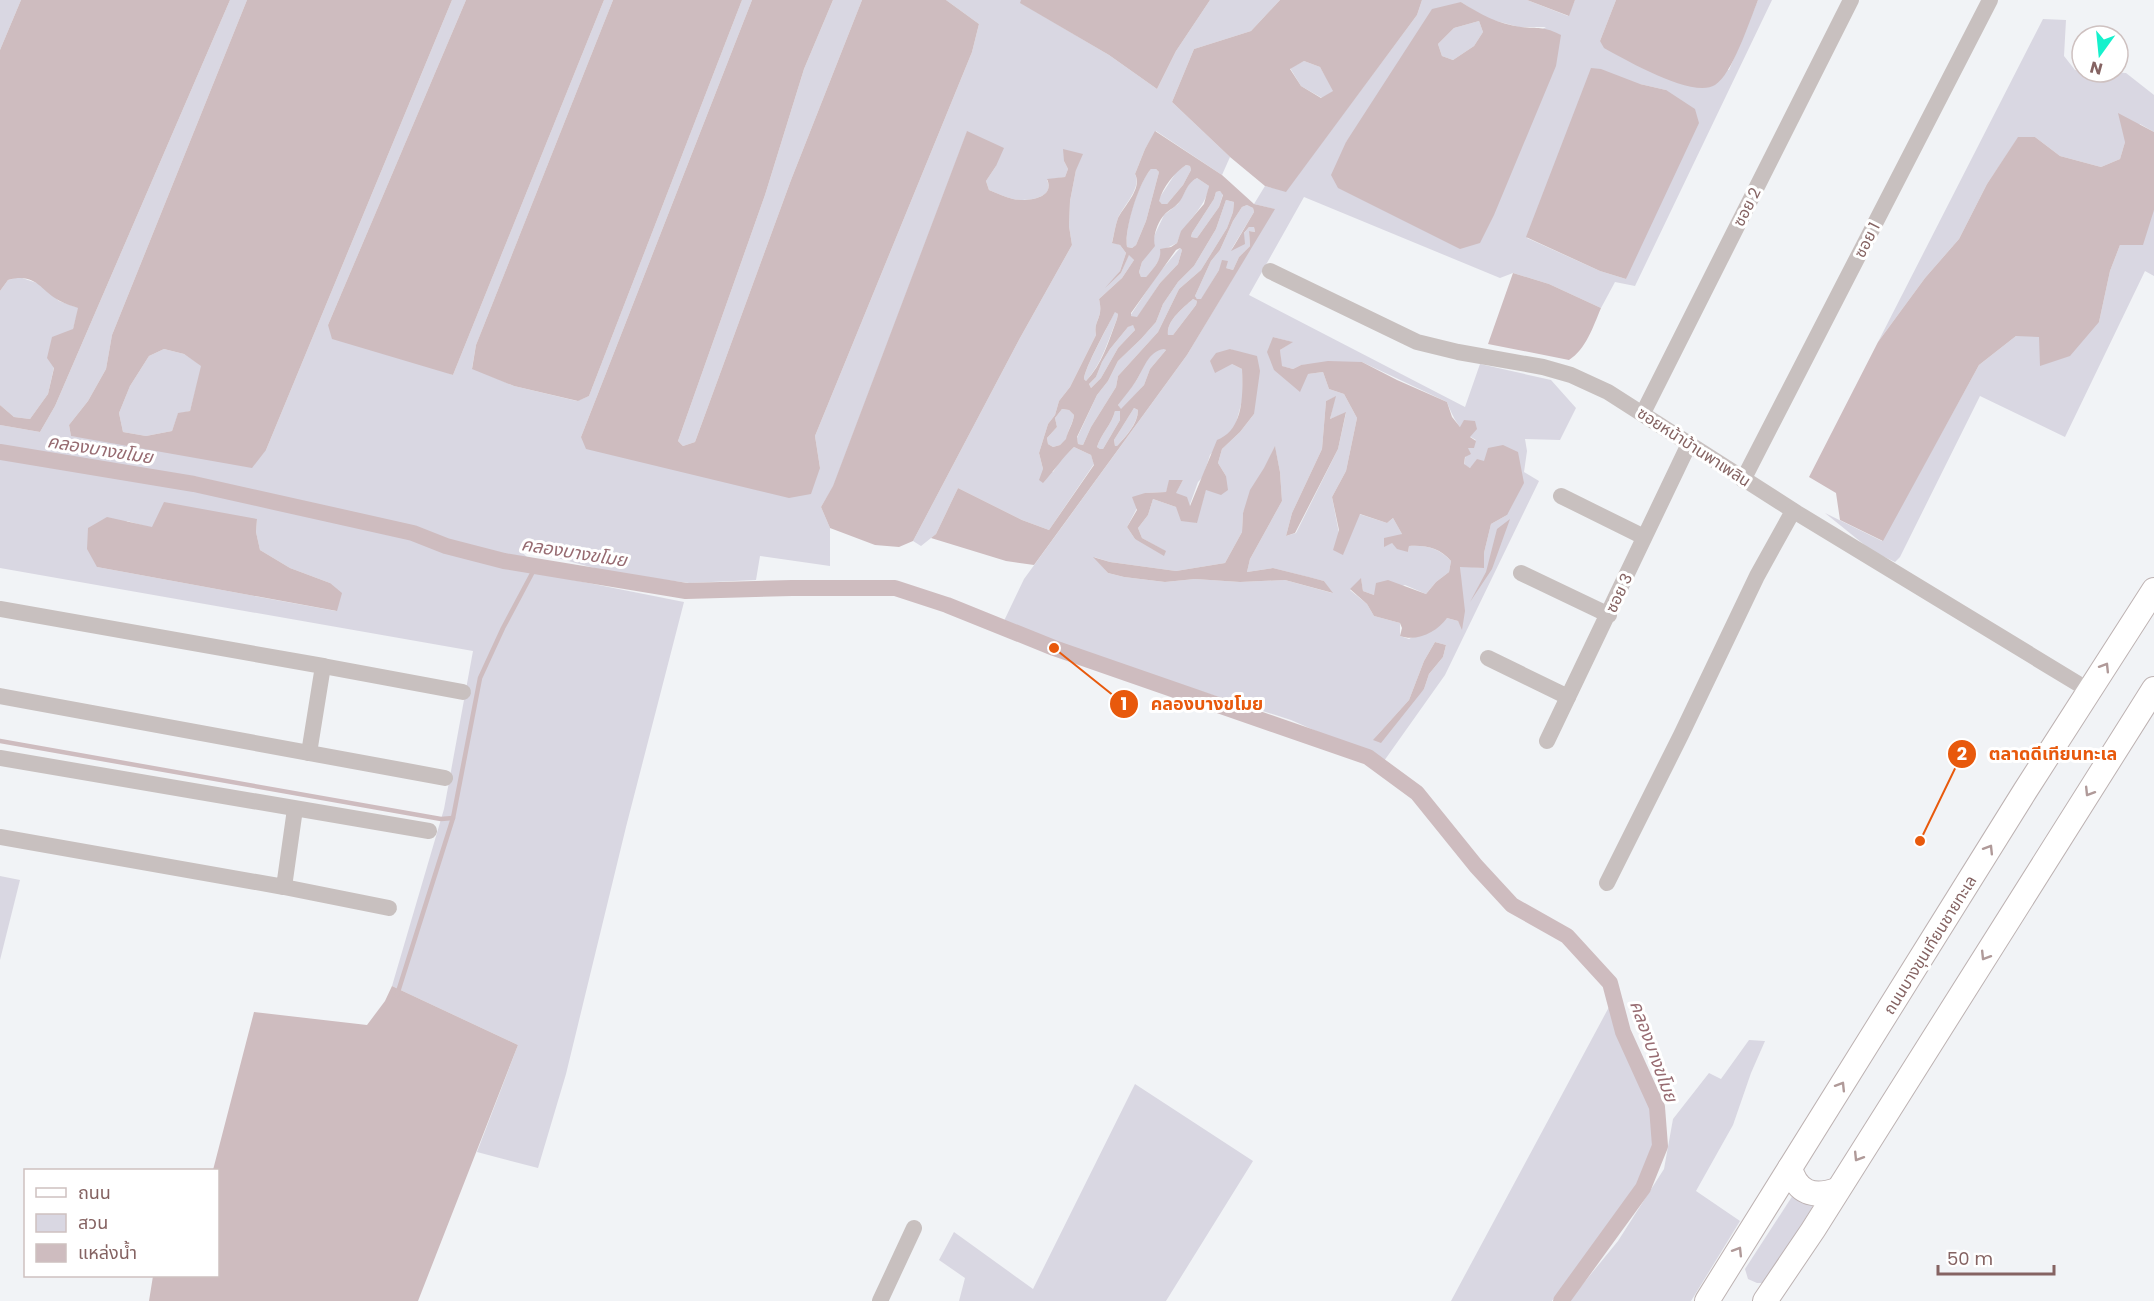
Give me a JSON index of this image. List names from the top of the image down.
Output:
{
  "streets": {
    "main road": ["ถนนบางขุนเทียนชายทะเล"],
    "street": [
      "ซอย 2",
      "ซอย 1",
      "ซอยหน้าบ้านพาเพลิน",
      "ซอย 3"
    ]
  },
  "crossings": [
    ["ซอย 2", "ซอยหน้าบ้านพาเพลิน"],
    ["ซอย 1", "ซอยหน้าบ้านพาเพลิน"],
    ["ซอยหน้าบ้านพาเพลิน", "ซอย 3"],
    ["ซอยหน้าบ้านพาเพลิน", "ถนนบางขุนเทียนชายทะเล"]
  ],
  "water": ["คลองบางขโมย"],
  "places": ["คลองบางขโมย", "ตลาดดีเทียนทะเล"],
  "legend": ["ถนน", "สวน", "แหล่งน้ำ"],
  "scale_bar": "50 m",
  "north": "bottom"
}
